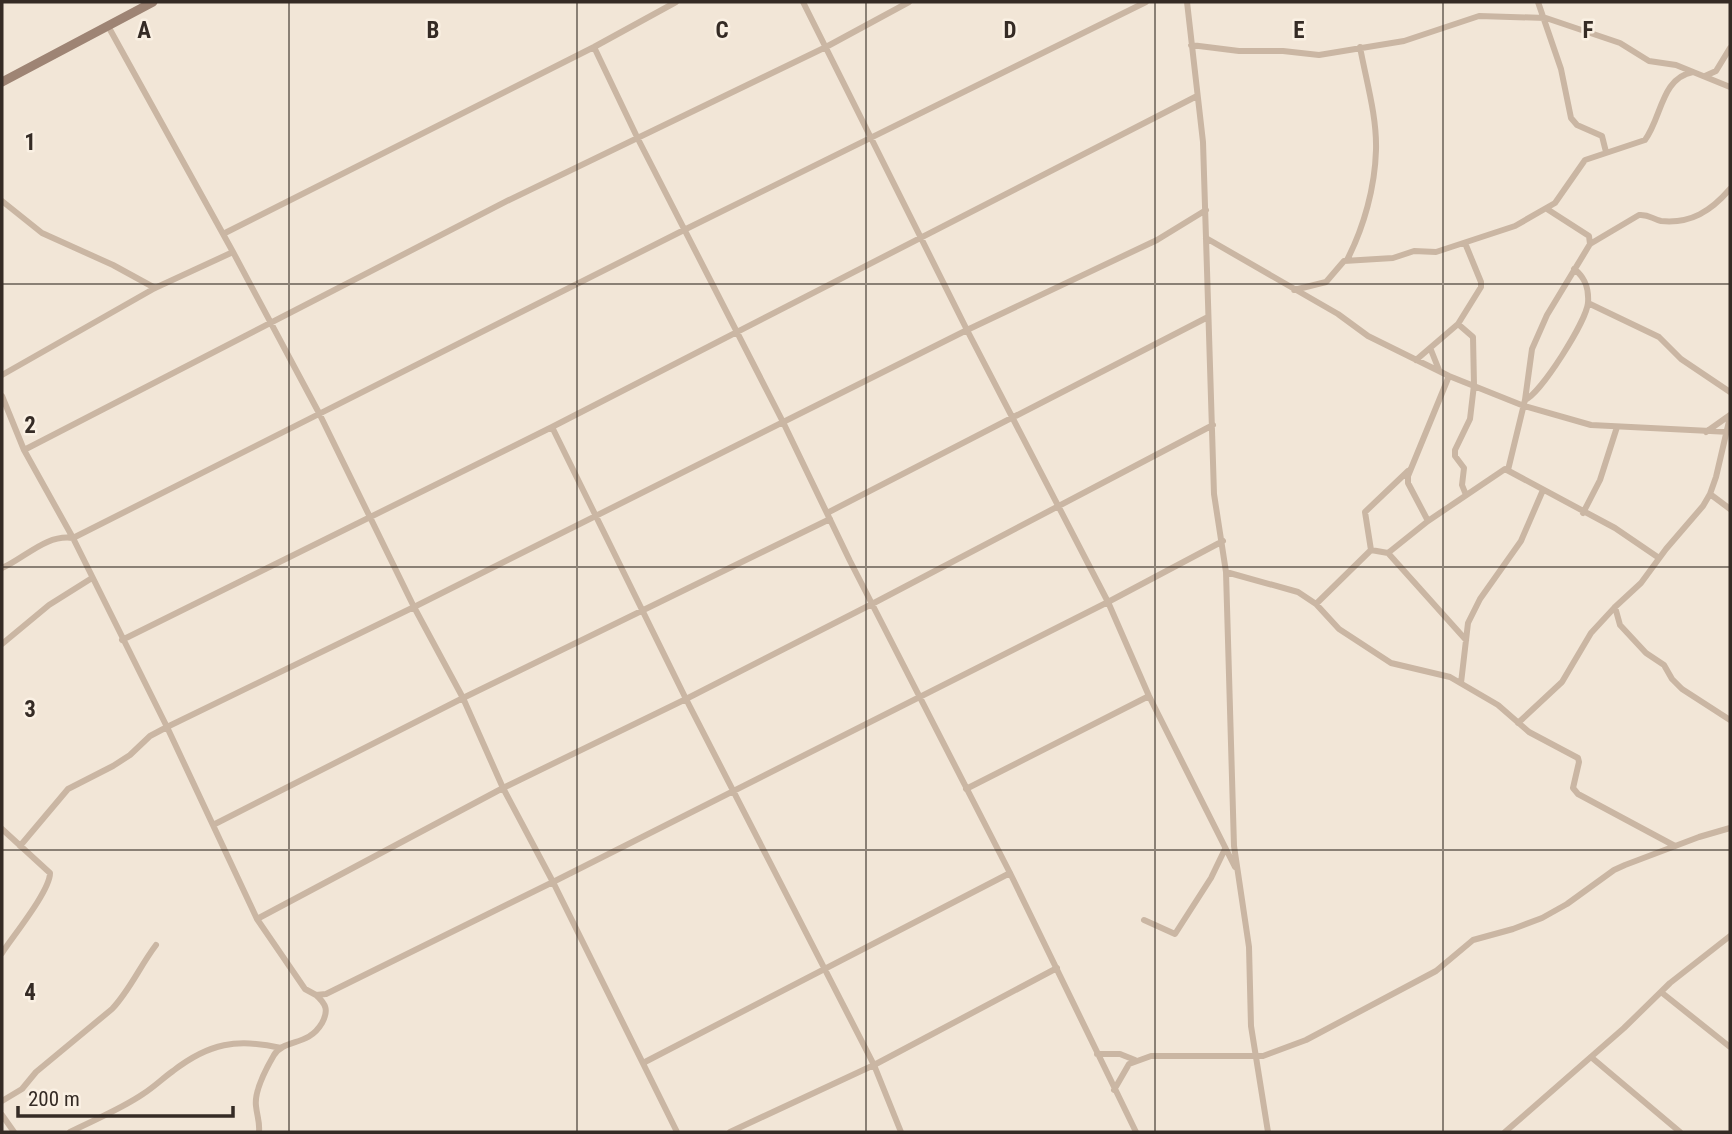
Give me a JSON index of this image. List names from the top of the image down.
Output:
{
  "scale_bar": "200 m",
  "grid": {
    "columns": [
      "A",
      "B",
      "C",
      "D",
      "E",
      "F"
    ],
    "rows": [
      "1",
      "2",
      "3",
      "4"
    ]
  }
}
